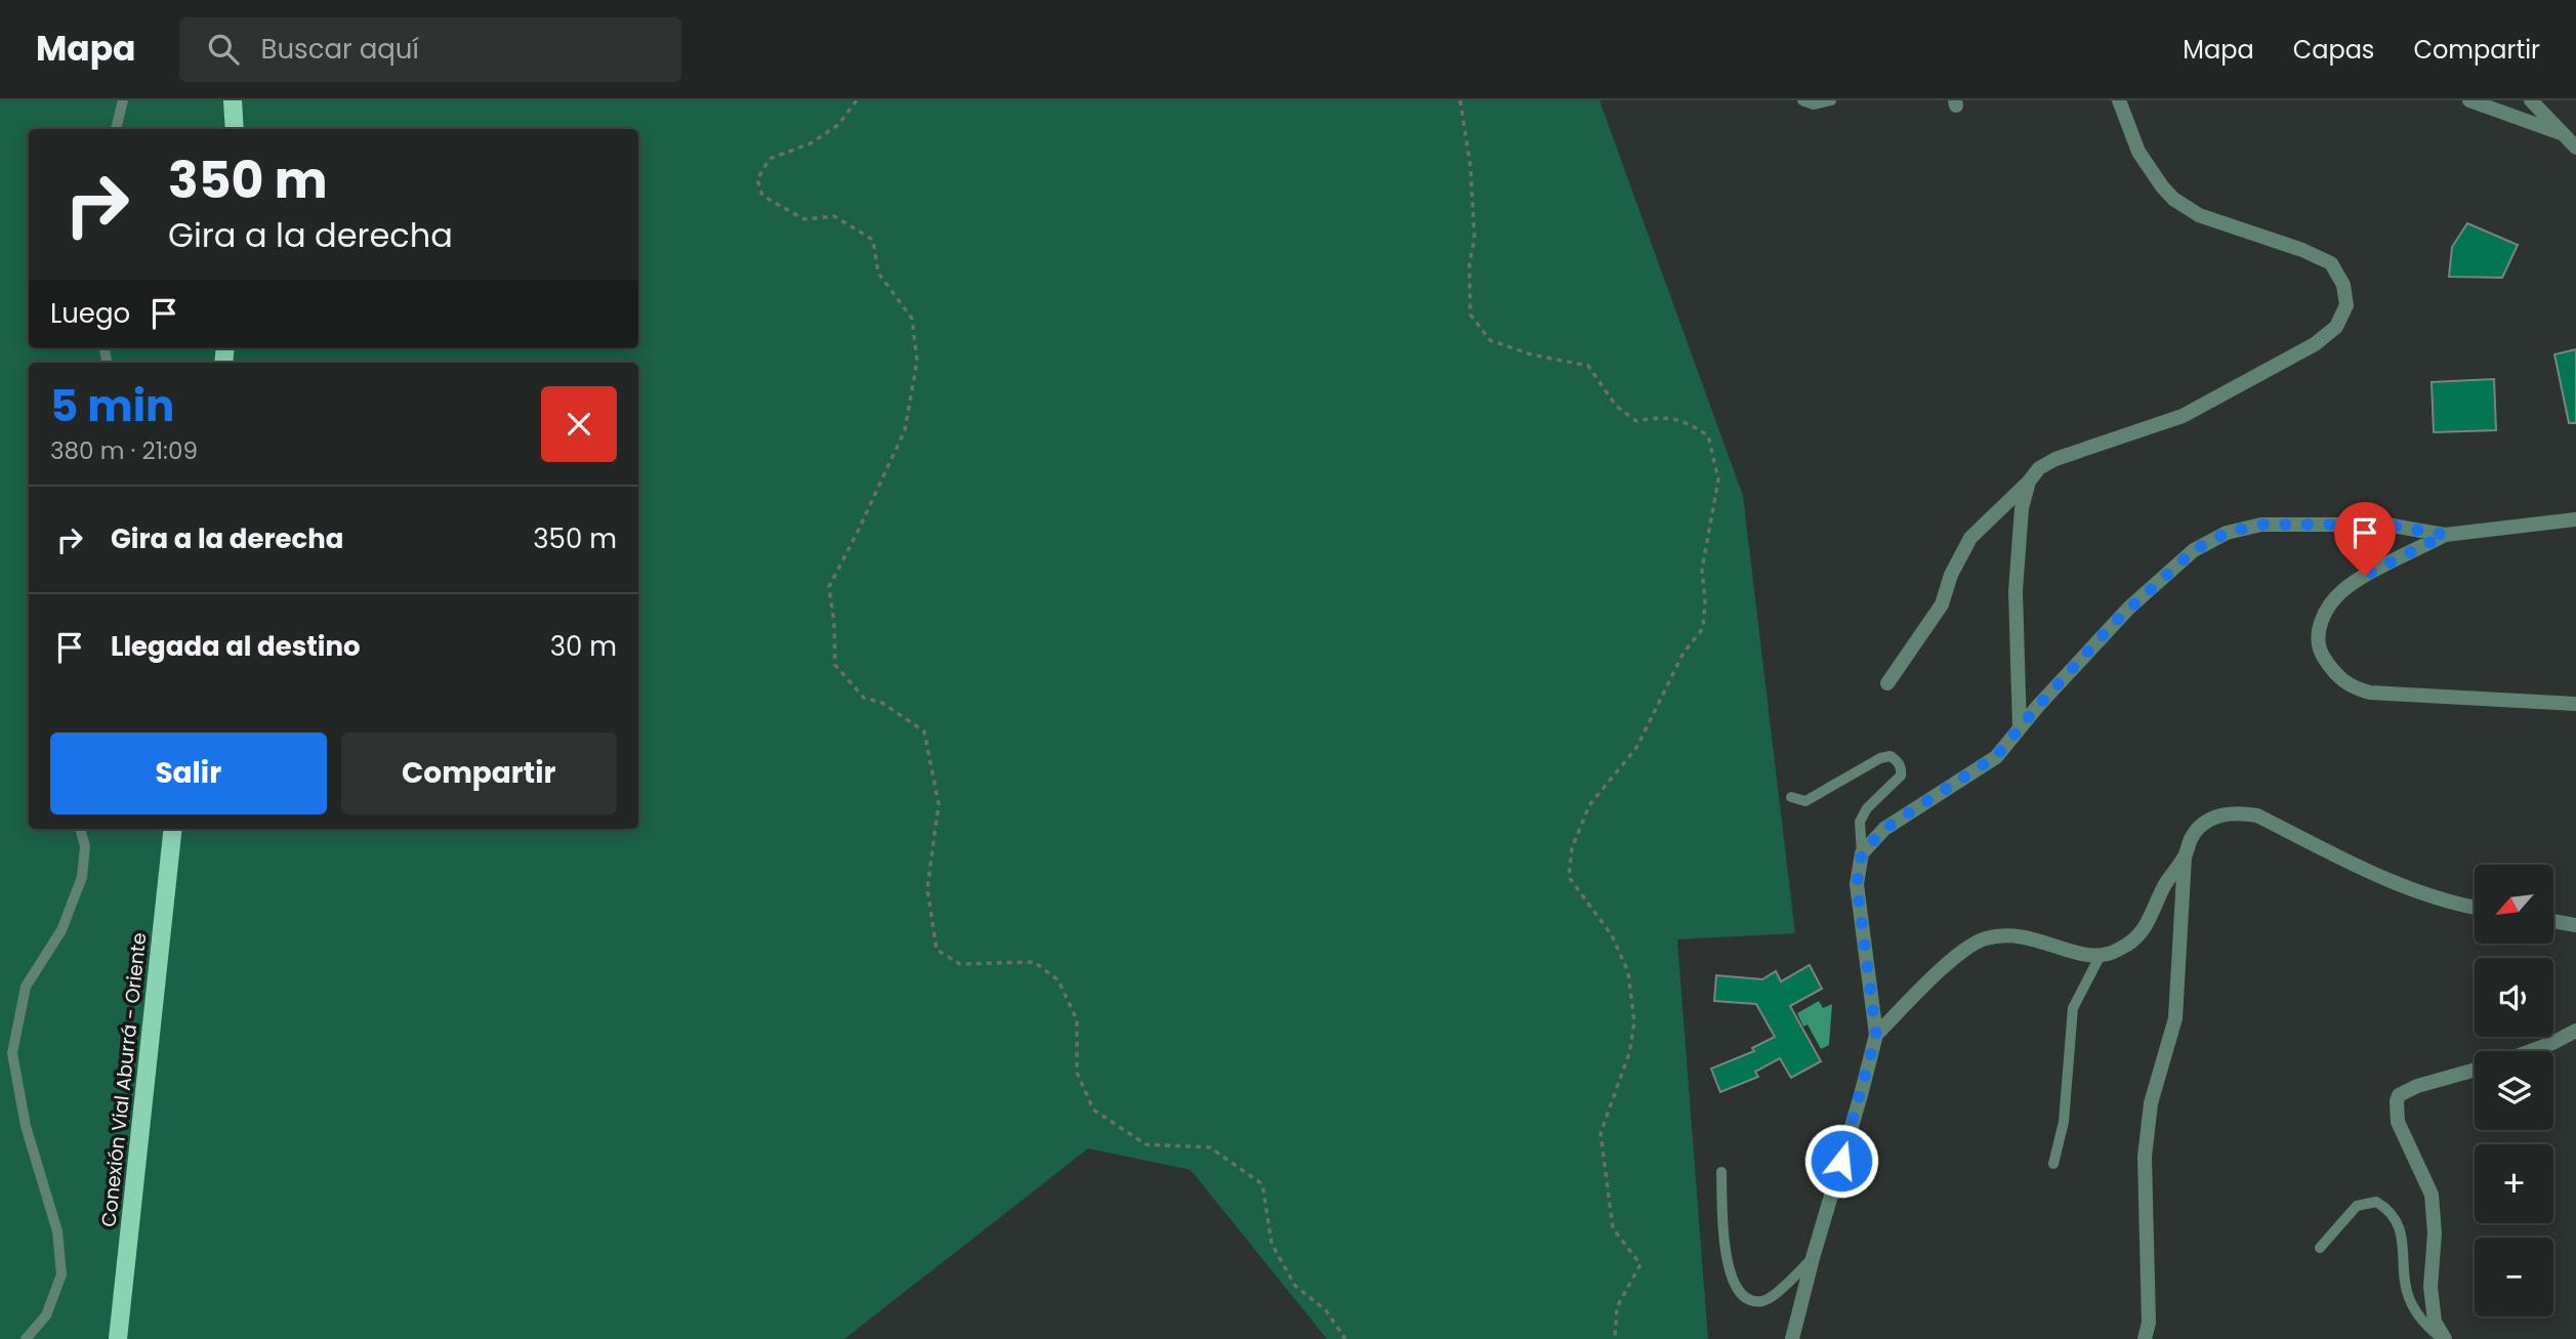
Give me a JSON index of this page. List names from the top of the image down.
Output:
{
  "streets": {
    "main road": ["Conexión Vial Aburrá - Oriente"]
  },
  "north": "bottom left",
  "page": {
    "header": "Mapa",
    "search": "Buscar aquí",
    "nav": ["Mapa", "Capas", "Compartir"],
    "turn": ["350 m", "Gira a la derecha"],
    "then": "Luego",
    "heading": ["5 min", "380 m · 21:09"],
    "list": [
      {
        "name": "Gira a la derecha",
        "value": "350 m"
      },
      {
        "name": "Llegada al destino",
        "value": "30 m"
      }
    ],
    "buttons": ["Salir", "Compartir"],
    "map_buttons": ["+", "−"]
  }
}
